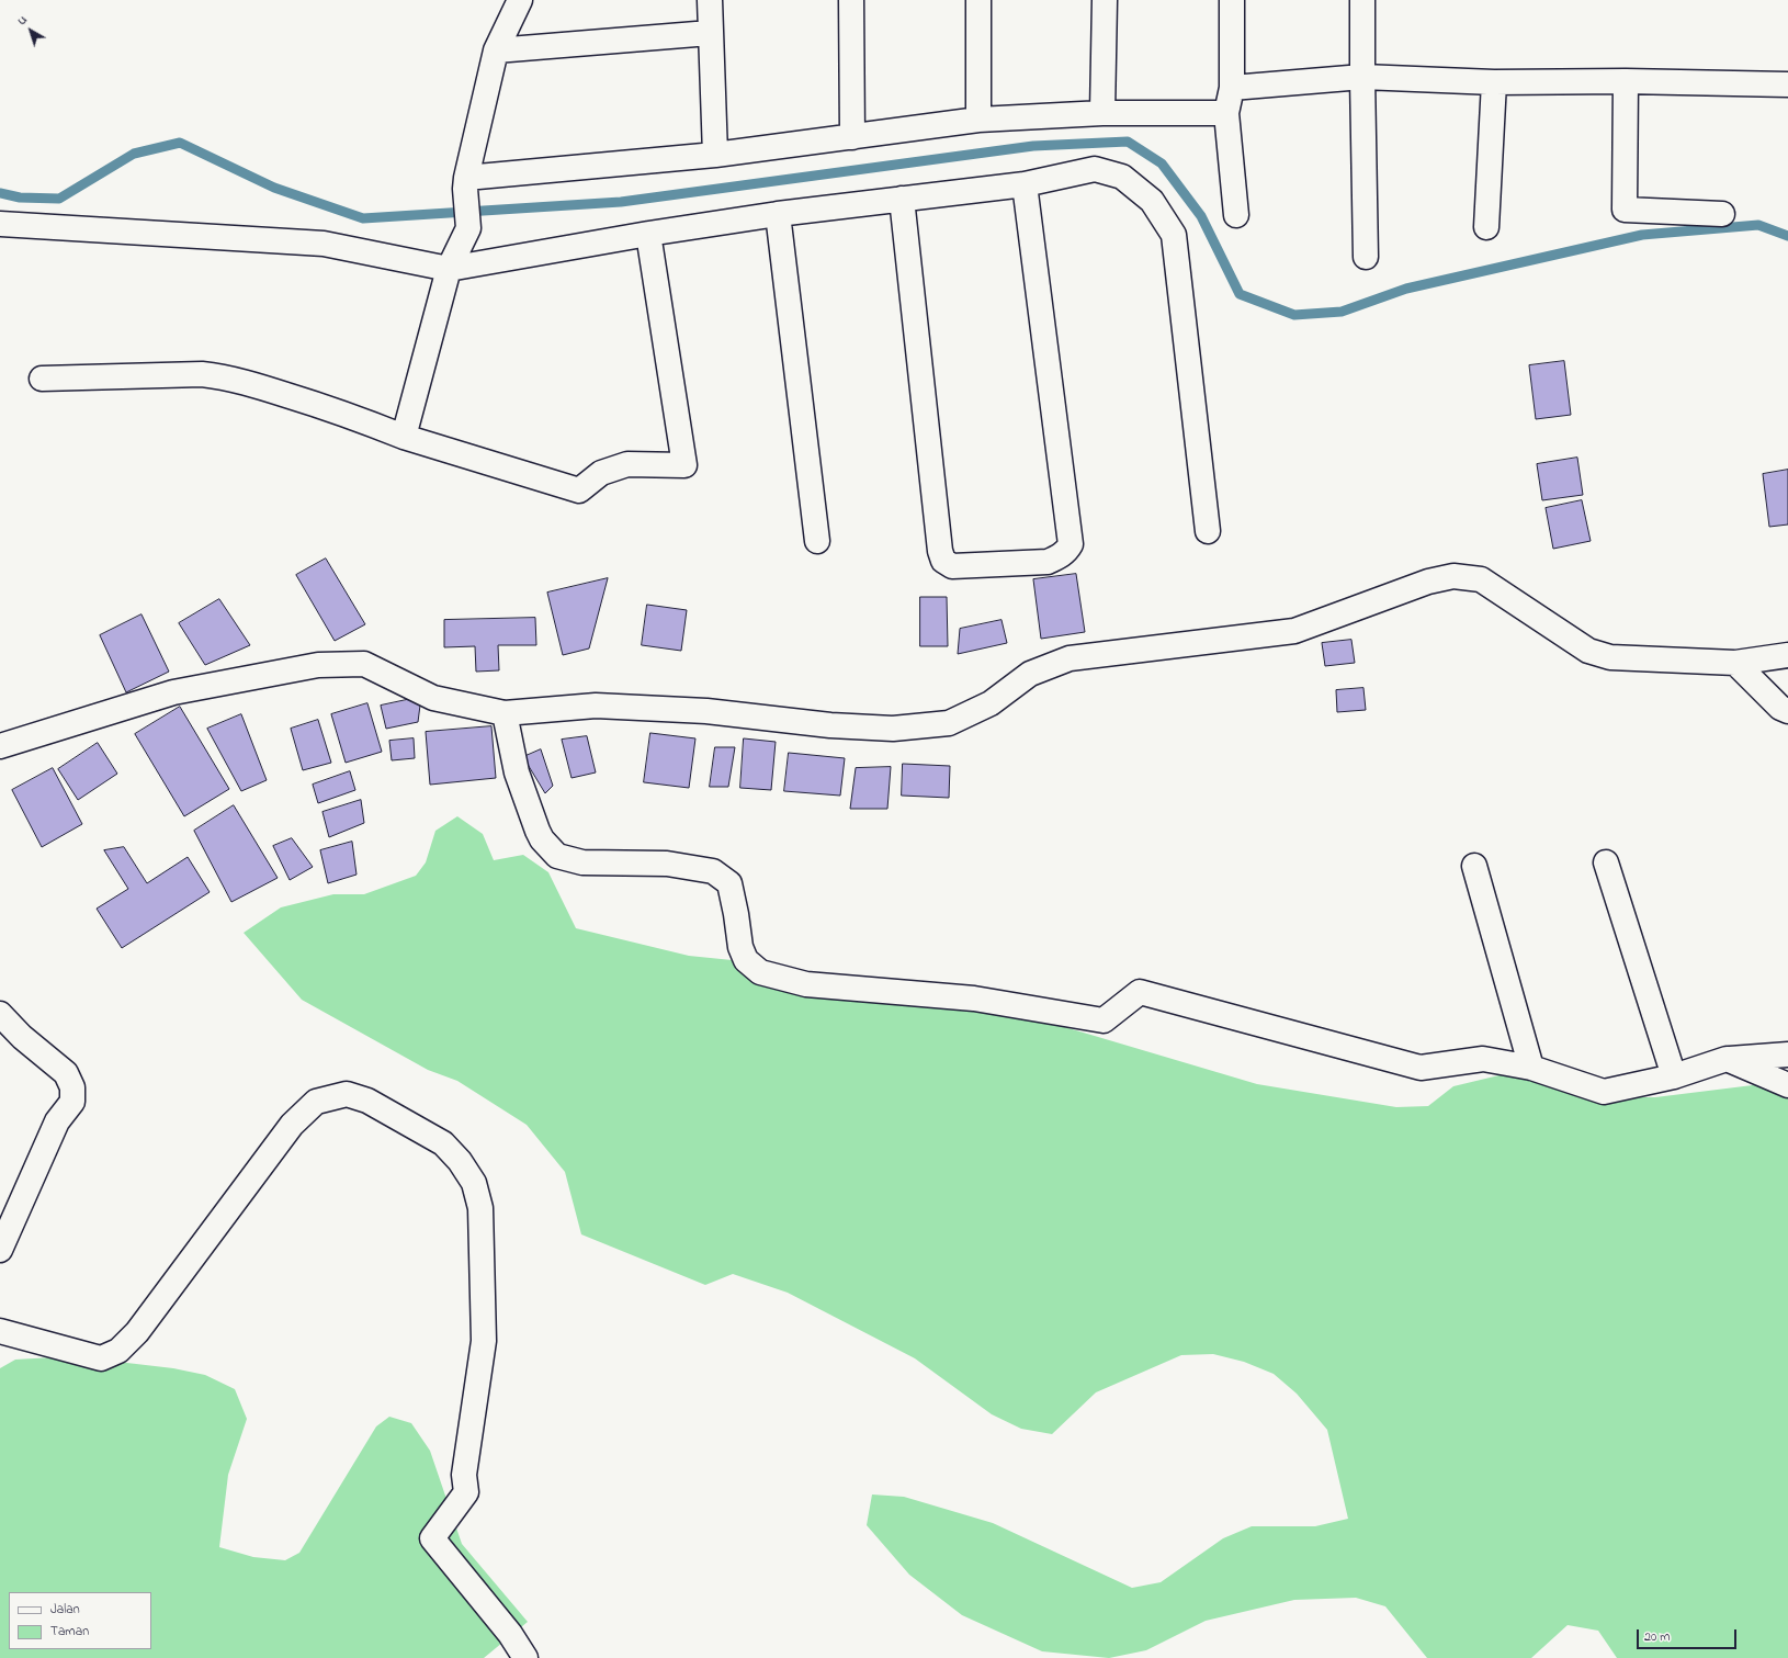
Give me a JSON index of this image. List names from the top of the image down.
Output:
{
  "legend": ["Jalan", "Taman"],
  "scale_bar": "20 m",
  "north": "top left"
}
